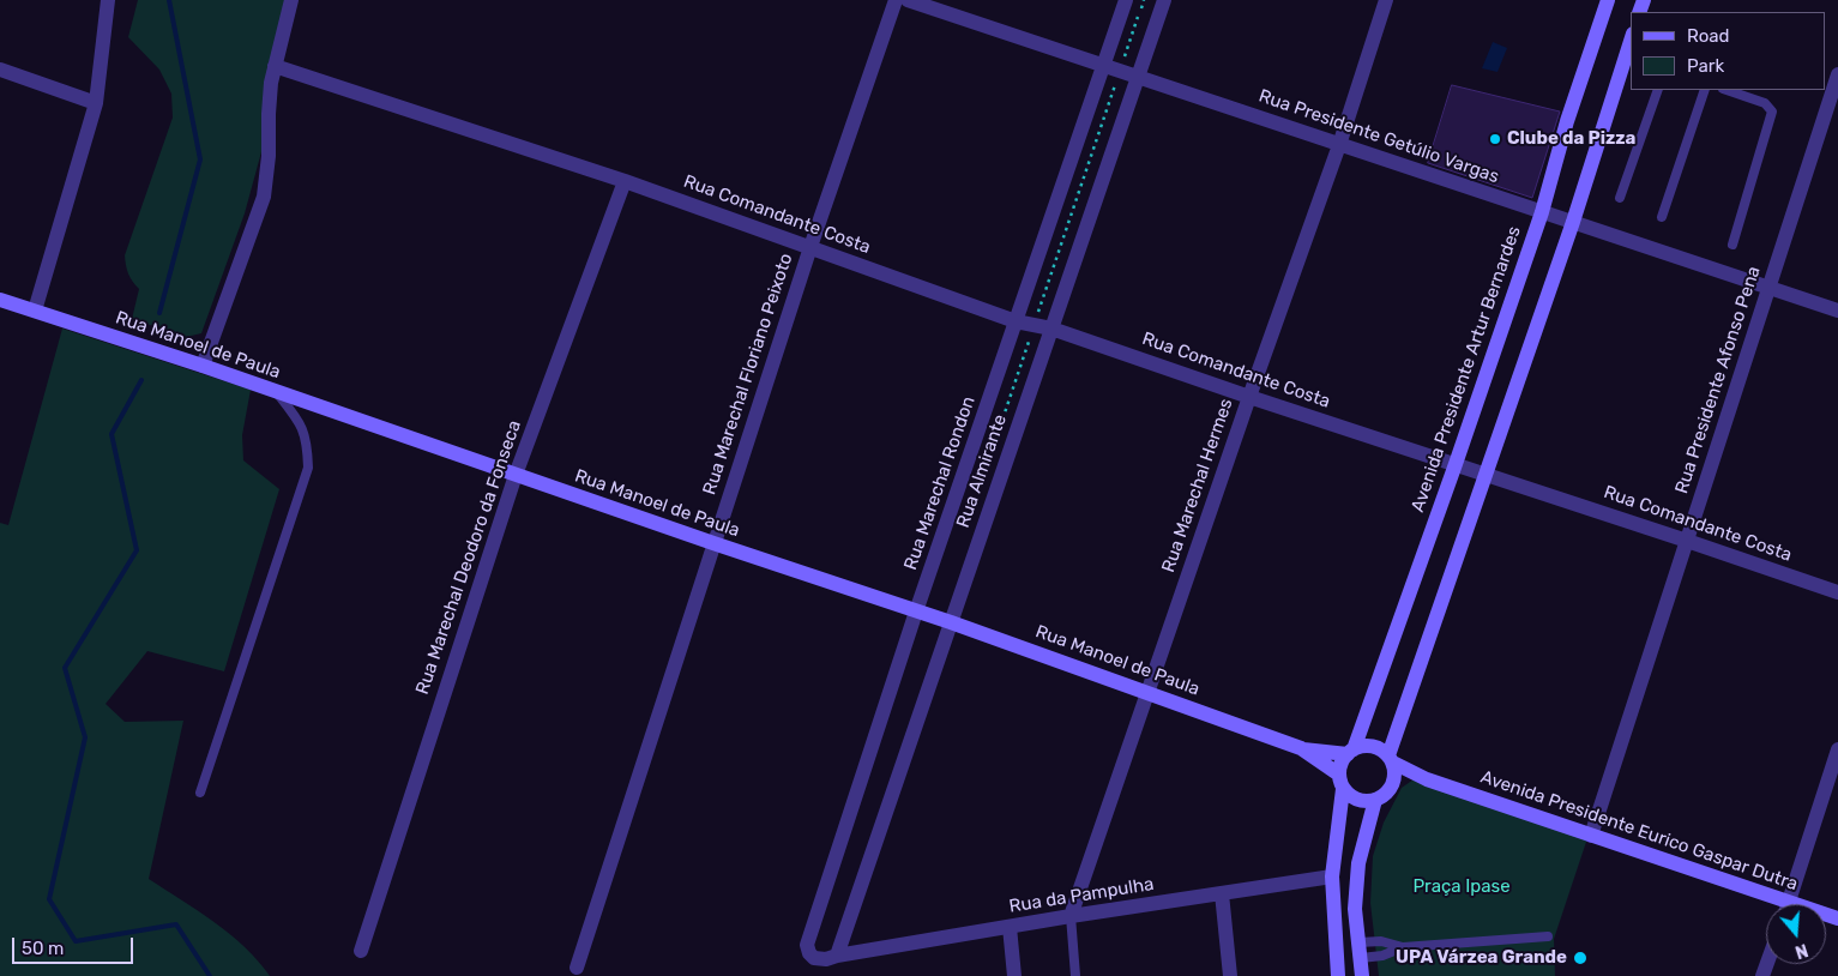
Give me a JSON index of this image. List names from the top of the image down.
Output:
{
  "streets": {
    "main road": ["Rua Manoel de Paula", "Avenida Presidente Artur Bernardes", "Avenida Presidente Eurico Gaspar Dutra"],
    "street": [
      "Rua Presidente Getúlio Vargas",
      "Rua Comandante Costa",
      "Rua Marechal Floriano Peixoto",
      "Rua Presidente Afonso Pena",
      "Rua Almirante",
      "Rua Marechal Rondon",
      "Rua Marechal Hermes",
      "Rua Marechal Deodoro da Fonseca",
      "Rua da Pampulha"
    ]
  },
  "crossings": [
    ["Rua Presidente Getúlio Vargas", "Avenida Presidente Artur Bernardes"],
    ["Rua Presidente Getúlio Vargas", "Rua Presidente Afonso Pena"],
    ["Rua Presidente Getúlio Vargas", "Rua Almirante"],
    ["Rua Presidente Getúlio Vargas", "Rua Marechal Rondon"],
    ["Rua Presidente Getúlio Vargas", "Rua Marechal Hermes"],
    ["Rua Comandante Costa", "Avenida Presidente Artur Bernardes"],
    ["Rua Comandante Costa", "Rua Marechal Floriano Peixoto"],
    ["Rua Comandante Costa", "Rua Presidente Afonso Pena"],
    ["Rua Comandante Costa", "Rua Almirante"],
    ["Rua Comandante Costa", "Rua Marechal Rondon"],
    ["Rua Comandante Costa", "Rua Marechal Hermes"],
    ["Rua Comandante Costa", "Rua Marechal Deodoro da Fonseca"],
    ["Rua Manoel de Paula", "Avenida Presidente Artur Bernardes"],
    ["Rua Manoel de Paula", "Rua Marechal Floriano Peixoto"],
    ["Rua Manoel de Paula", "Rua Almirante"],
    ["Rua Manoel de Paula", "Rua Marechal Rondon"],
    ["Rua Manoel de Paula", "Rua Marechal Hermes"],
    ["Rua Manoel de Paula", "Rua Marechal Deodoro da Fonseca"],
    ["Rua Manoel de Paula", "Avenida Presidente Eurico Gaspar Dutra"],
    ["Avenida Presidente Artur Bernardes", "Avenida Presidente Eurico Gaspar Dutra"],
    ["Rua Presidente Afonso Pena", "Avenida Presidente Eurico Gaspar Dutra"],
    ["Rua Almirante", "Rua Marechal Rondon"],
    ["Rua Almirante", "Rua da Pampulha"],
    ["Rua Marechal Rondon", "Rua da Pampulha"],
    ["Rua Marechal Hermes", "Rua da Pampulha"]
  ],
  "parks": ["Praça Ipase"],
  "places": ["Clube da Pizza", "UPA Várzea Grande"],
  "legend": ["Road", "Park"],
  "scale_bar": "50 m",
  "north": "bottom"
}
